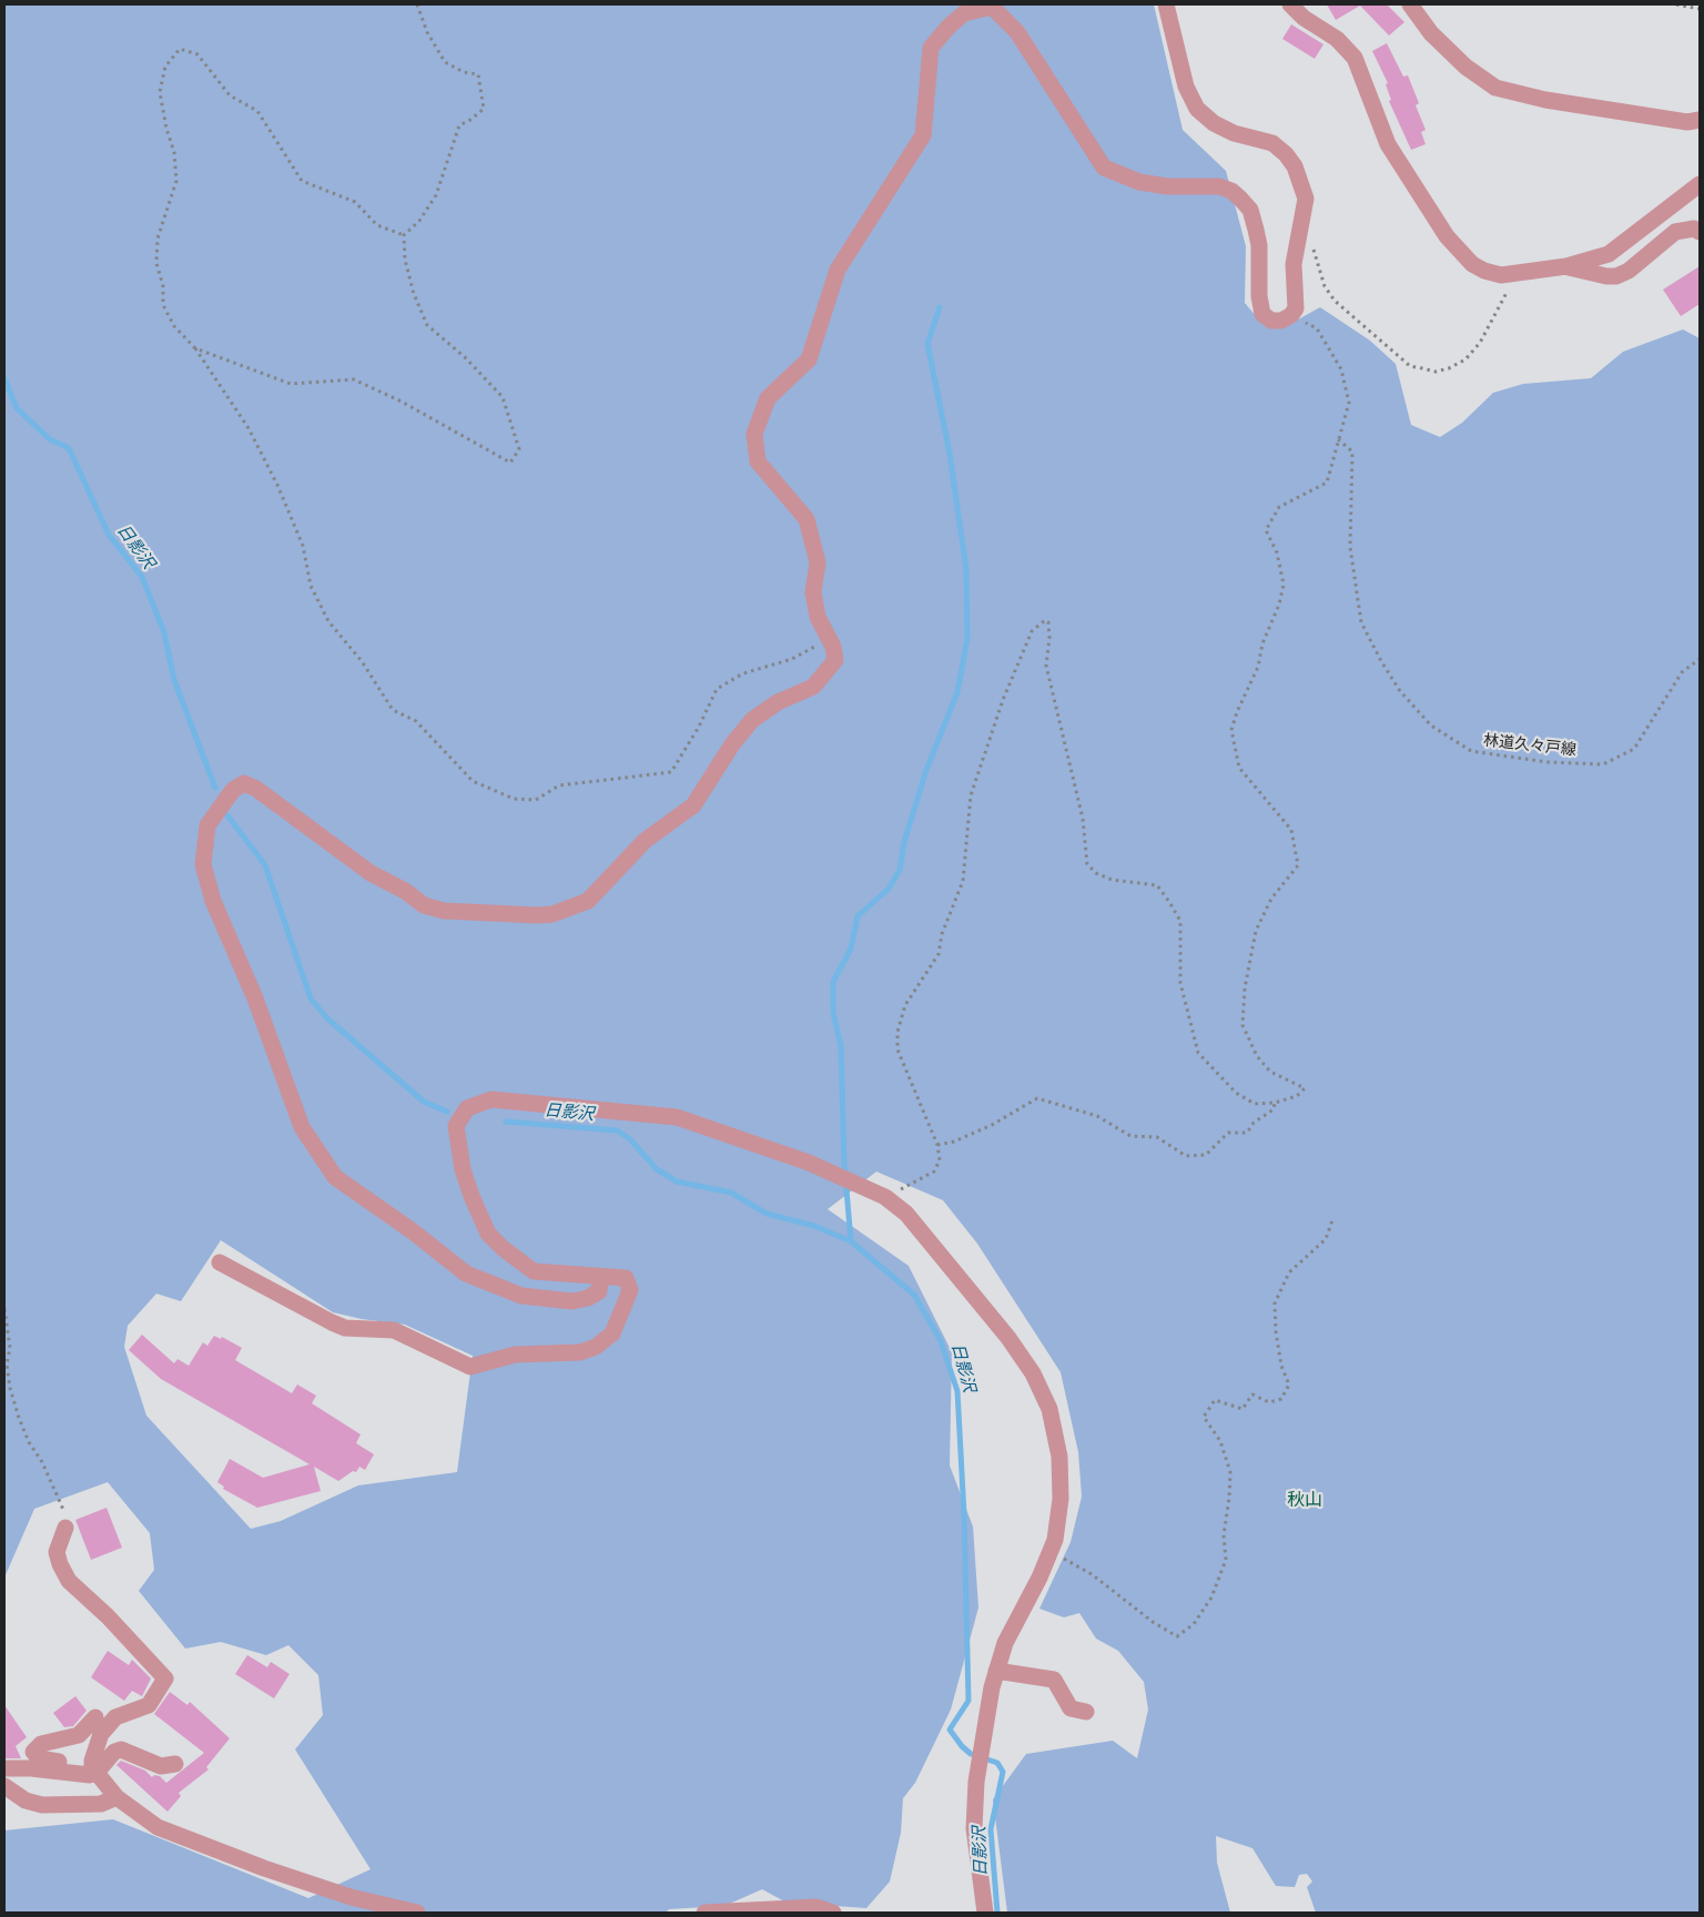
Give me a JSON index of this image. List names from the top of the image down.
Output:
{
  "streets": {
    "path": ["林道久々戸線"]
  },
  "districts": ["秋山"],
  "water": ["日影沢"]
}
